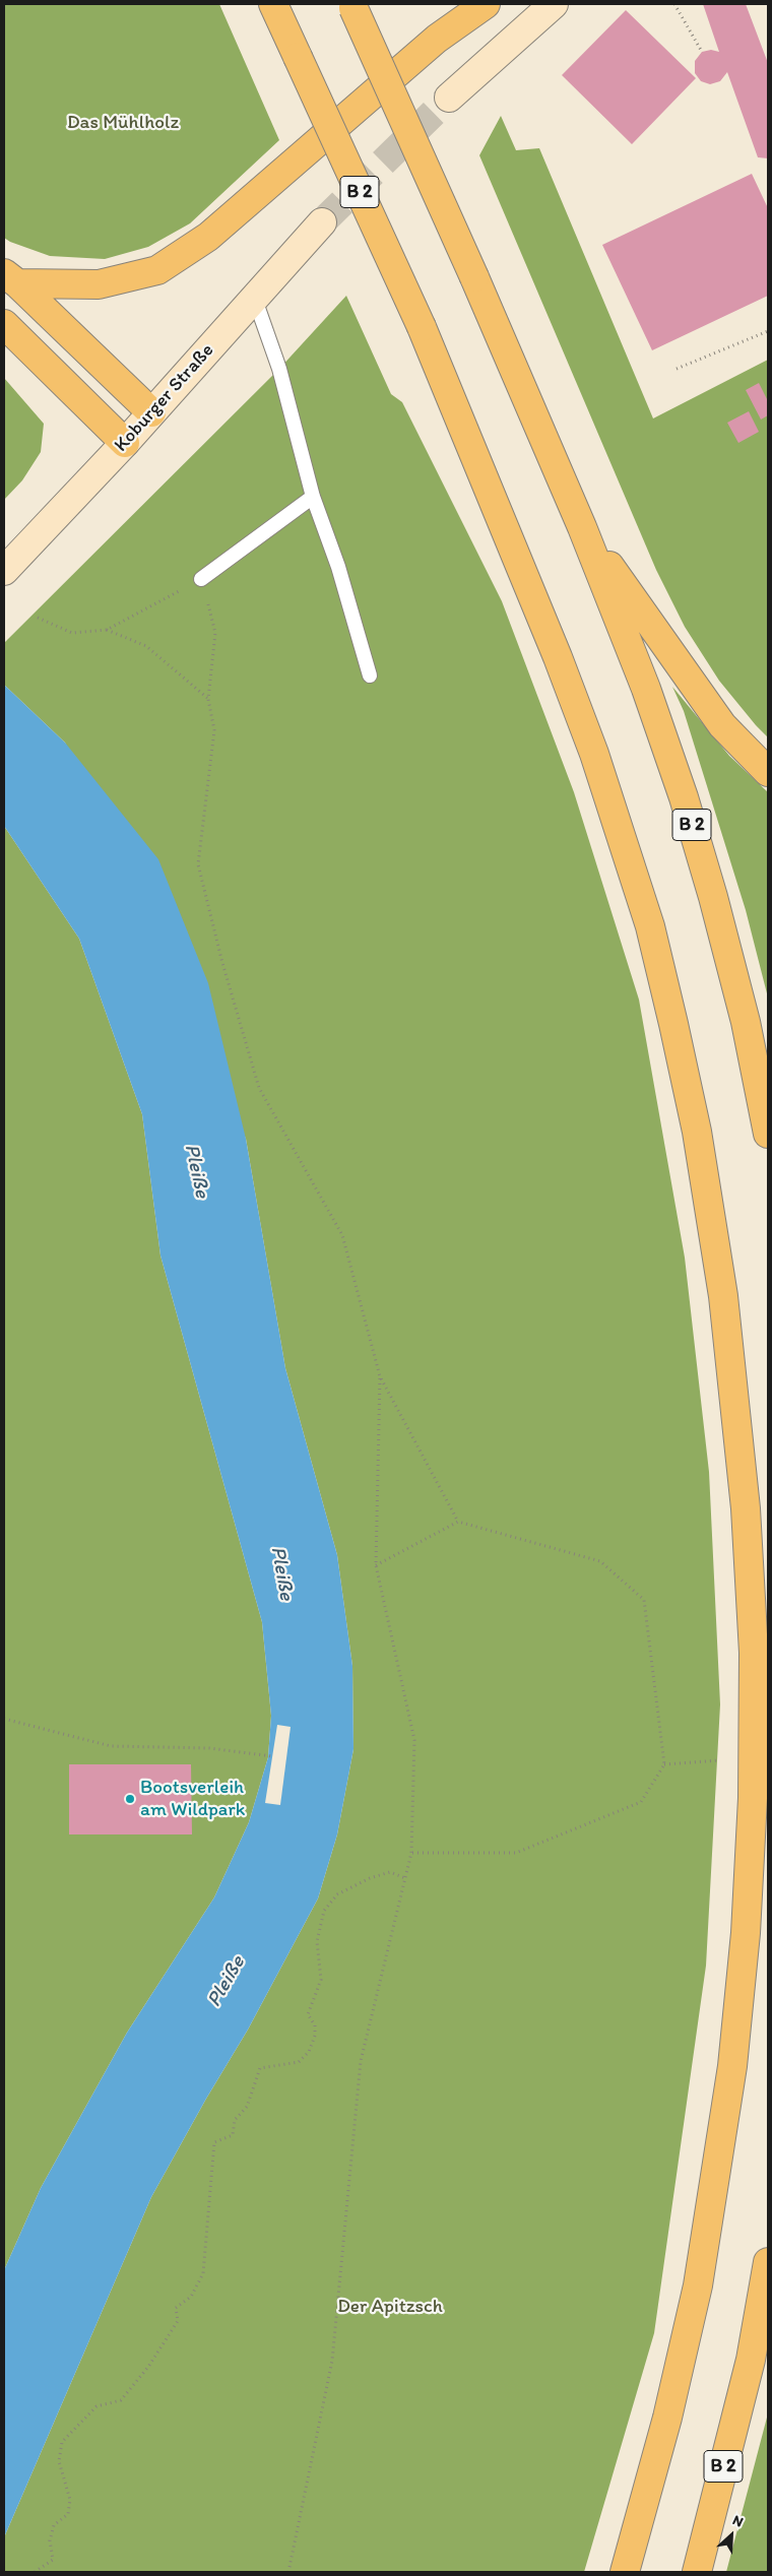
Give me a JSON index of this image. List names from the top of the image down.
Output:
{
  "streets": {
    "highway": ["B 2"],
    "main road": ["Koburger Straße"]
  },
  "water": ["Pleiße"],
  "parks": ["Das Mühlholz", "Der Apitzsch"],
  "places": ["Bootsverleih am Wildpark"],
  "north": "top right"
}
